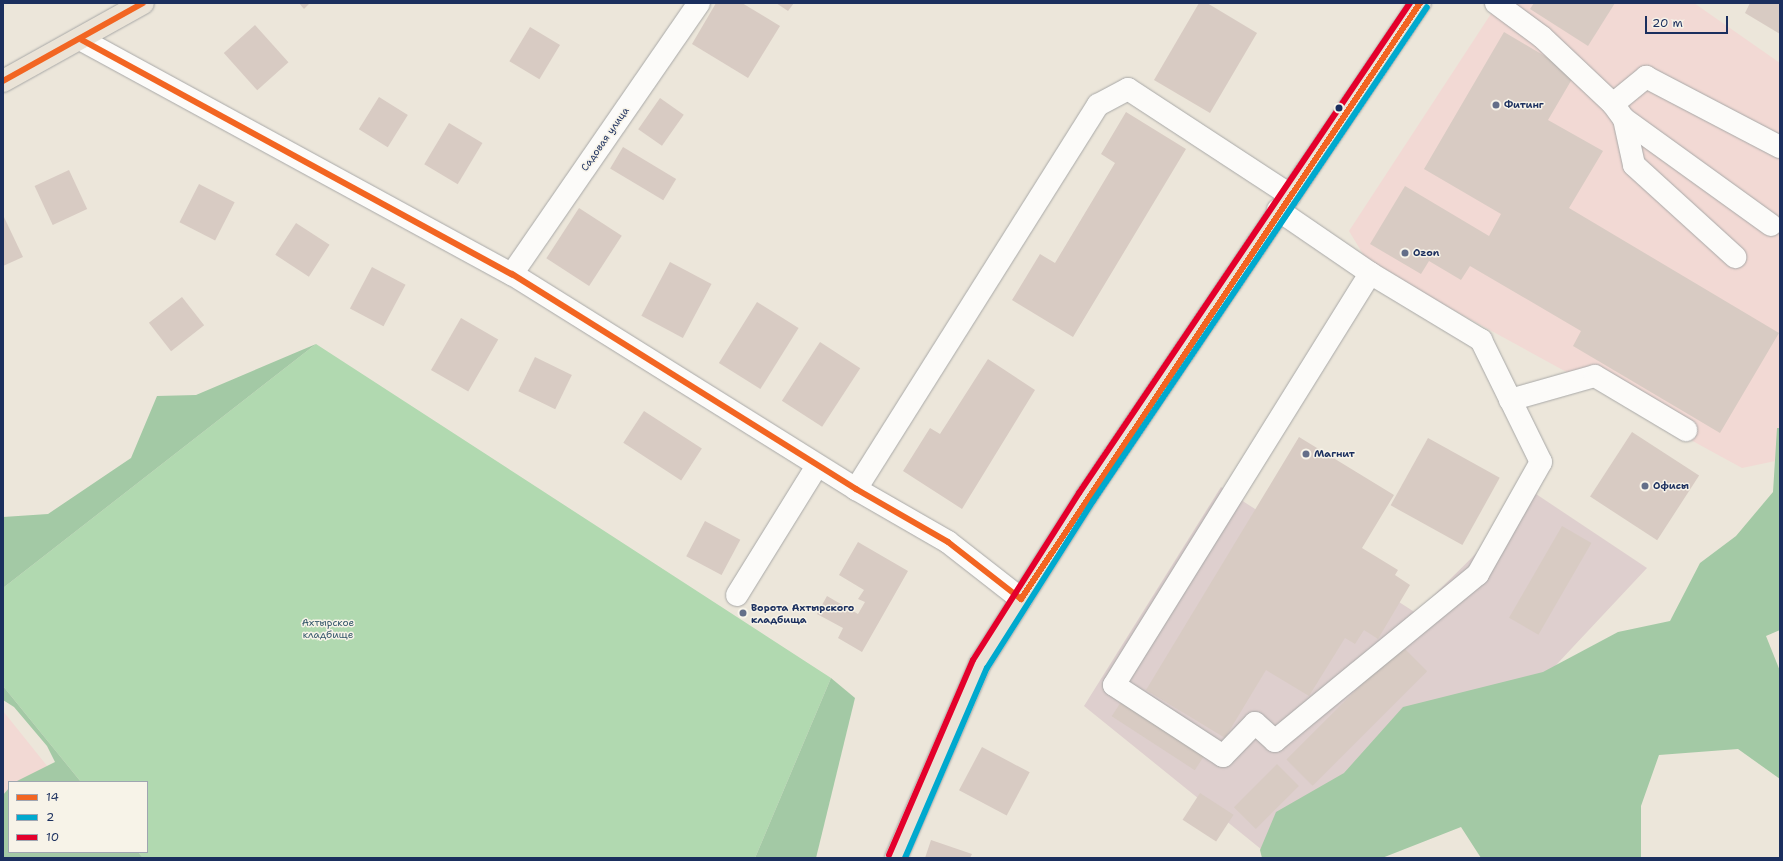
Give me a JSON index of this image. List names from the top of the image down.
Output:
{
  "streets": {
    "street": ["Садовая улица"]
  },
  "parks": ["Ахтырское кладбище"],
  "places": [
    "Фитинг",
    "Ozon",
    "Магнит",
    "Офисы",
    "Ворота Ахтырского кладбища"
  ],
  "lines": ["transit line 14", "transit line 10", "transit line 2"],
  "legend": ["14", "2", "10"],
  "scale_bar": "20 m"
}
